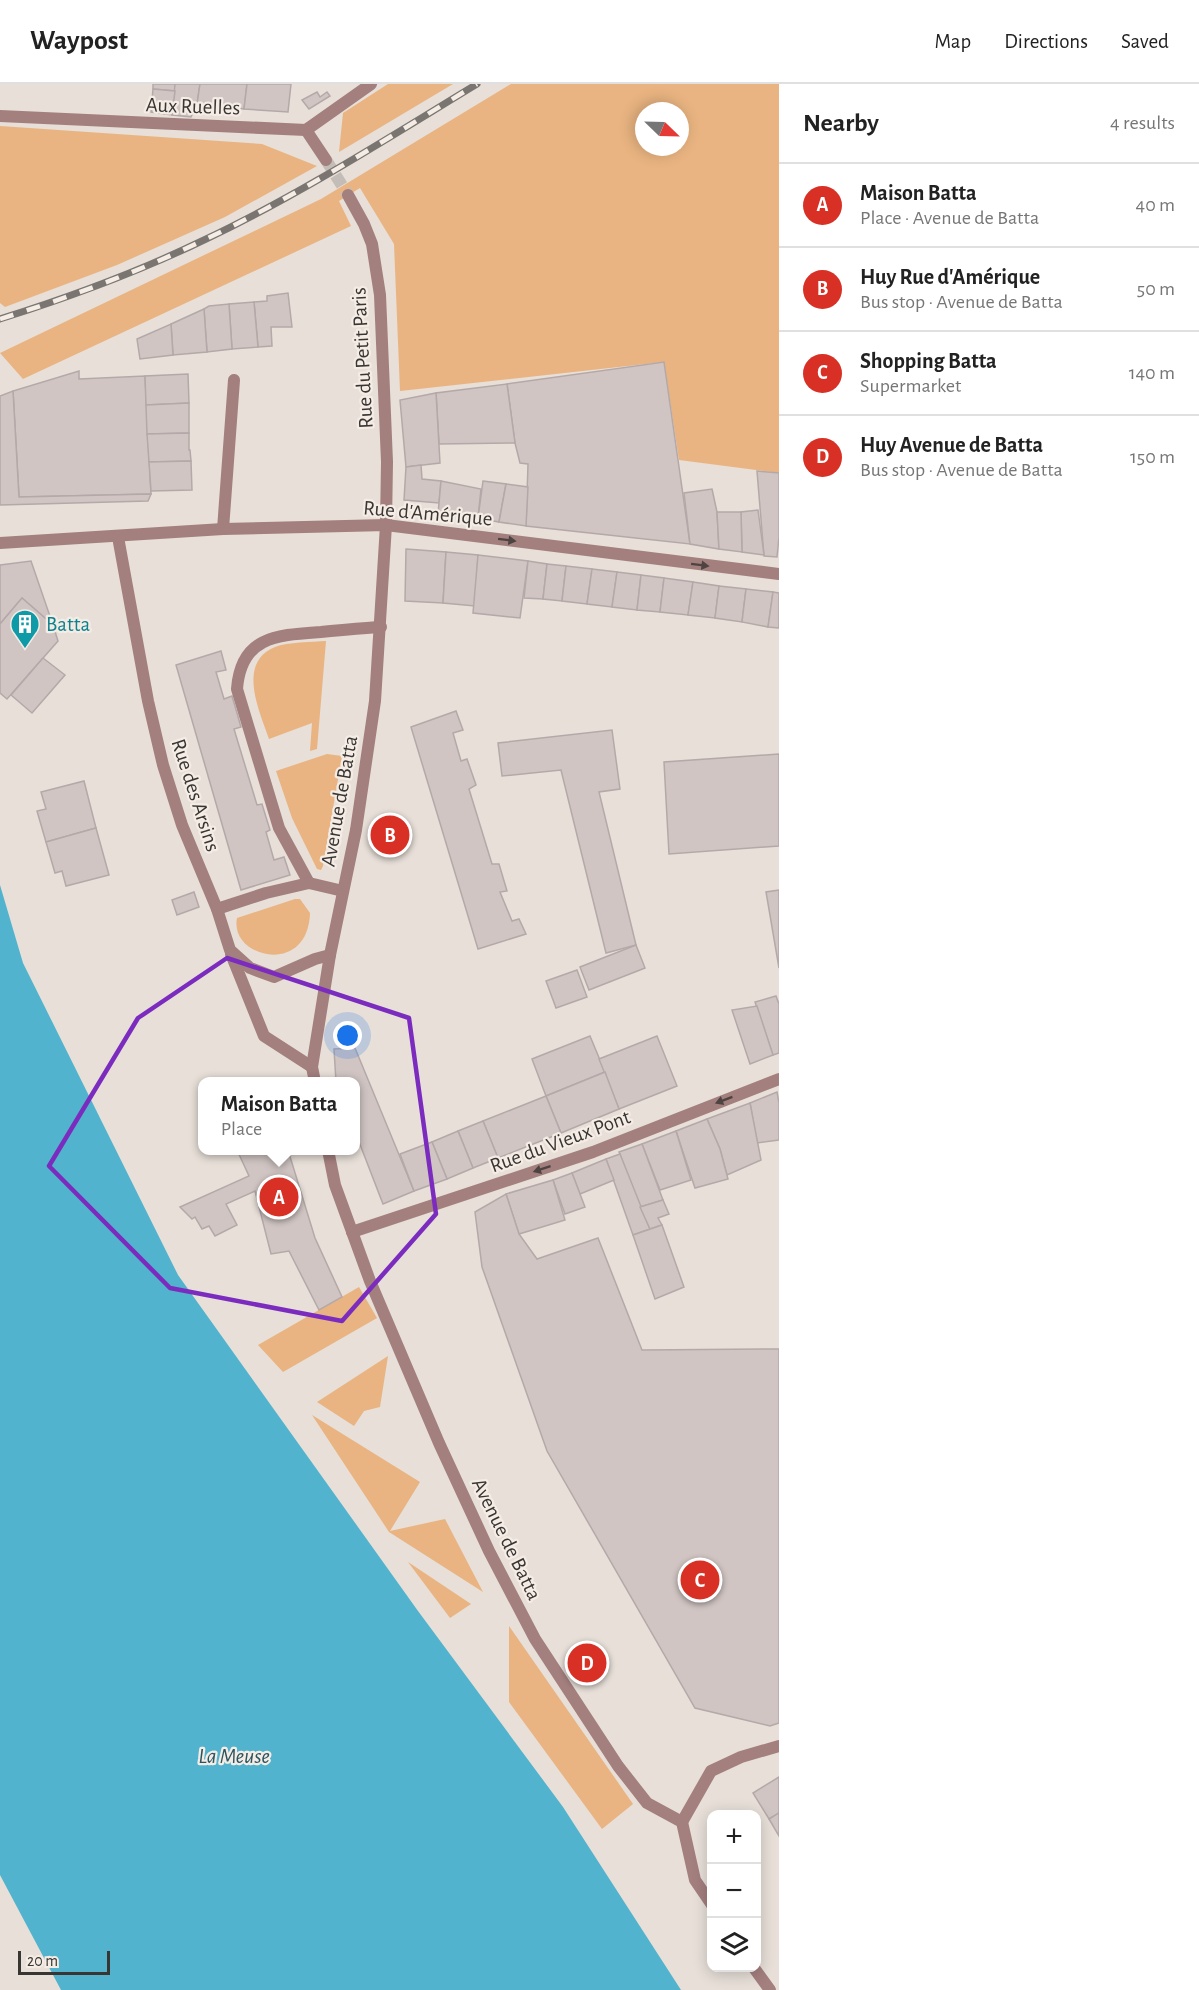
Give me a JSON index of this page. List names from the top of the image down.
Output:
{
  "streets": {
    "street": [
      "Aux Ruelles",
      "Rue du Petit Paris",
      "Rue d'Amérique",
      "Rue des Arsins",
      "Avenue de Batta",
      "Rue du Vieux Pont"
    ]
  },
  "crossings": [
    ["Rue du Petit Paris", "Rue d'Amérique"],
    ["Rue du Petit Paris", "Avenue de Batta"],
    ["Rue d'Amérique", "Rue des Arsins"],
    ["Rue d'Amérique", "Avenue de Batta"],
    ["Rue des Arsins", "Avenue de Batta"],
    ["Avenue de Batta", "Rue du Vieux Pont"]
  ],
  "one_way": ["Rue d'Amérique", "Rue du Vieux Pont"],
  "water": ["La Meuse"],
  "places": {
    "building": ["Batta"]
  },
  "scale_bar": "20 m",
  "north": "bottom right",
  "page": {
    "header": "Waypost",
    "nav": ["Map", "Directions", "Saved"],
    "heading": ["Nearby", "4 results"],
    "list": [
      {
        "mark": "A",
        "name": "Maison Batta",
        "note": "Place · Avenue de Batta",
        "value": "40 m"
      },
      {
        "mark": "B",
        "name": "Huy Rue d'Amérique",
        "note": "Bus stop · Avenue de Batta",
        "value": "50 m"
      },
      {
        "mark": "C",
        "name": "Shopping Batta",
        "note": "Supermarket",
        "value": "140 m"
      },
      {
        "mark": "D",
        "name": "Huy Avenue de Batta",
        "note": "Bus stop · Avenue de Batta",
        "value": "150 m"
      }
    ],
    "pins": [
      "B",
      "A",
      "C",
      "D"
    ],
    "popup": ["Maison Batta", "Place"],
    "map_buttons": ["+", "−"],
    "scale": "20 m"
  }
}
